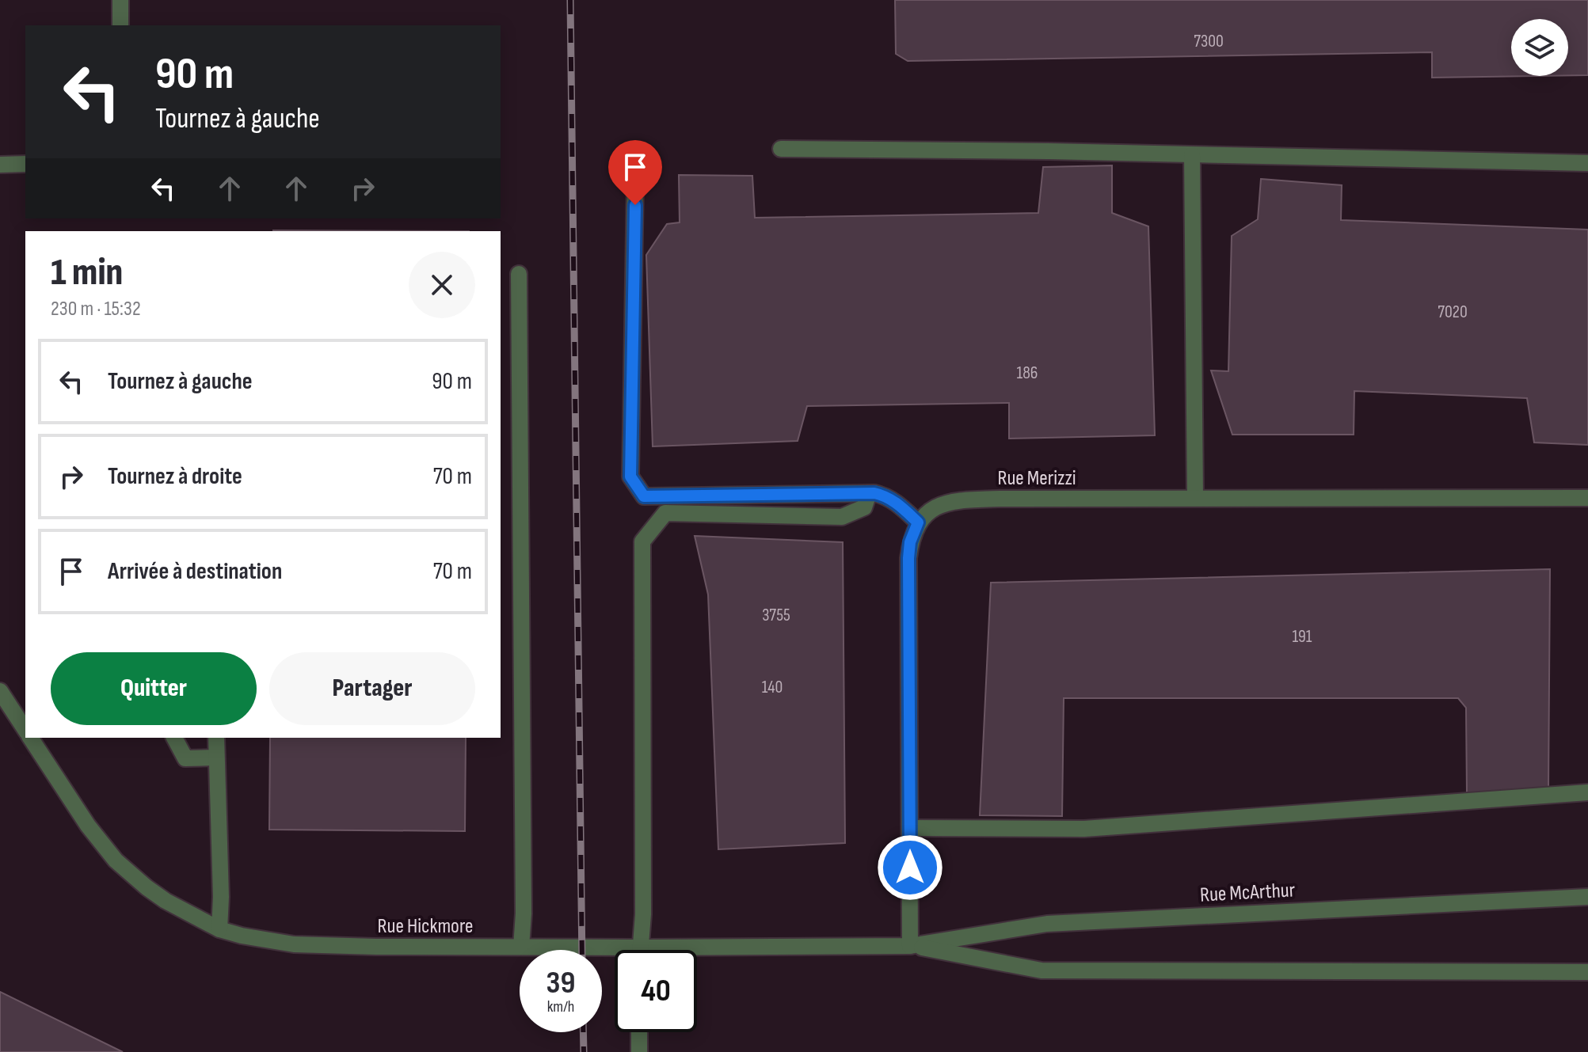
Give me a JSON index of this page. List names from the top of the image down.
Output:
{
  "streets": {
    "street": ["Rue Merizzi", "Rue McArthur", "Rue Hickmore"]
  },
  "crossings": [
    ["Rue McArthur", "Rue Hickmore"]
  ],
  "house_numbers": [
    "7300",
    "7020",
    "186",
    "3755",
    "191",
    "140"
  ],
  "page": {
    "turn": ["90 m", "Tournez à gauche"],
    "heading": ["1 min", "230 m · 15:32"],
    "list": [
      {
        "name": "Tournez à gauche",
        "value": "90 m"
      },
      {
        "name": "Tournez à droite",
        "value": "70 m"
      },
      {
        "name": "Arrivée à destination",
        "value": "70 m"
      }
    ],
    "buttons": ["Quitter", "Partager"],
    "speed": "39 km/h",
    "limit": "40"
  }
}
